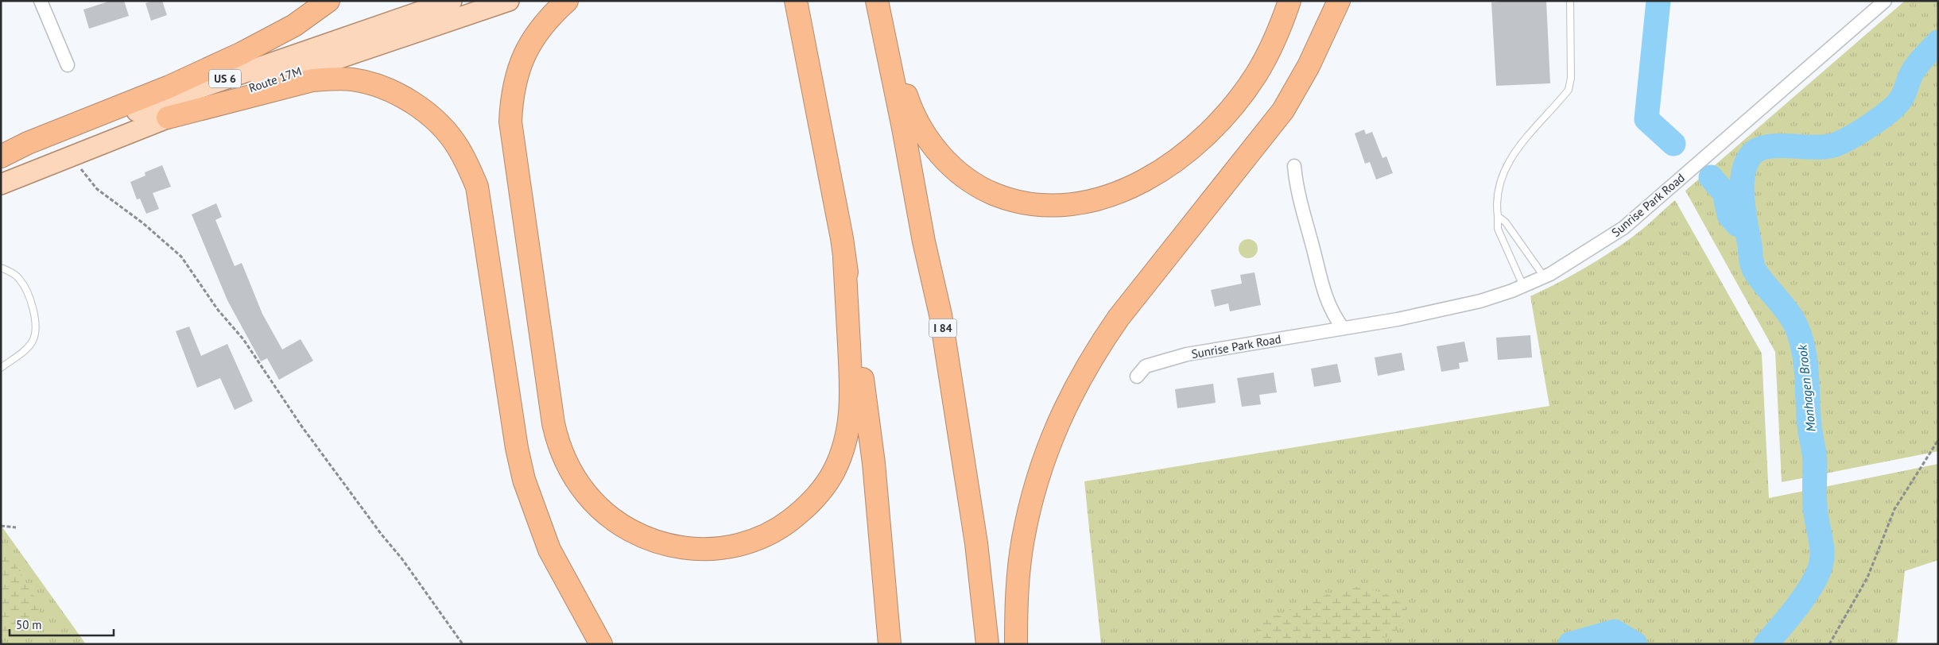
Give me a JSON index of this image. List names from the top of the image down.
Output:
{
  "streets": {
    "highway": ["I 84"],
    "main road": ["US 6", "Route 17M"],
    "street": ["Sunrise Park Road"]
  },
  "water": ["Monhagen Brook"],
  "scale_bar": "50 m"
}
